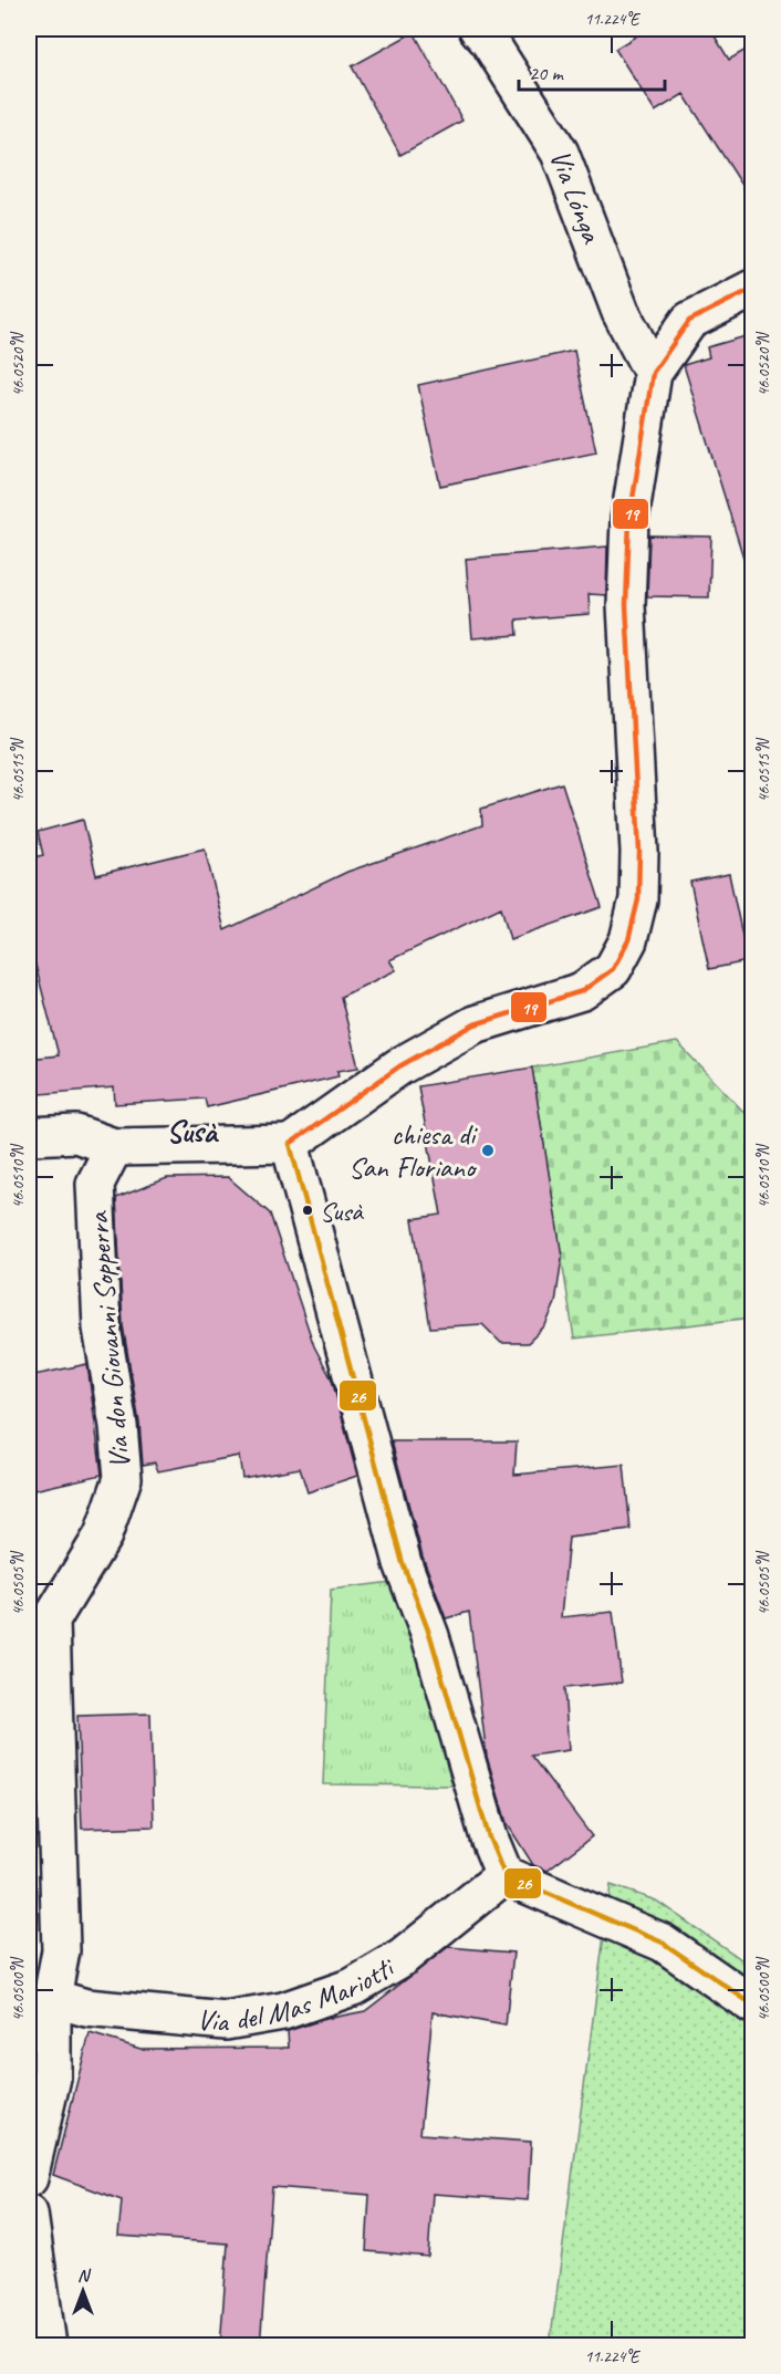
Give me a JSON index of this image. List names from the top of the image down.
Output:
{
  "streets": {
    "street": ["Via Lónga", "Via don Giovanni Sopperra", "Via del Mas Mariotti"]
  },
  "crossings": [
    ["Via don Giovanni Sopperra", "Via del Mas Mariotti"]
  ],
  "districts": ["Susà"],
  "places": ["chiesa di San Floriano", "Susà"],
  "lines": ["transit line 19", "transit line 26"],
  "scale_bar": "20 m",
  "north": "top",
  "coordinates": [
    "11.224°E",
    "46.0520°N",
    "46.0515°N",
    "46.0510°N",
    "46.0505°N",
    "46.0500°N"
  ]
}
